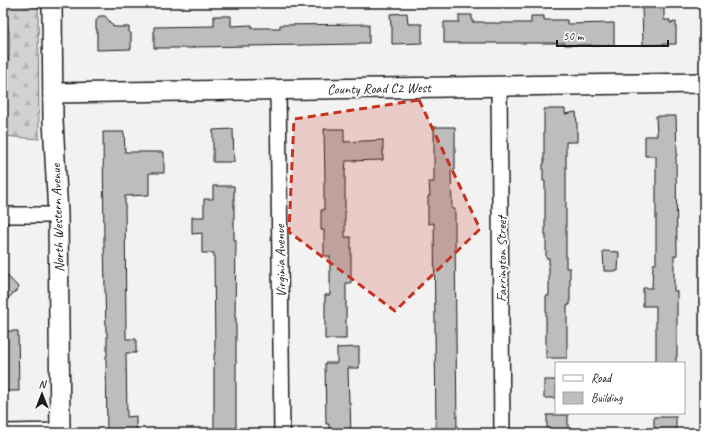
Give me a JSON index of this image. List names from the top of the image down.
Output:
{
  "streets": {
    "street": [
      "County Road C2 West",
      "North Western Avenue",
      "Farrington Street",
      "Virginia Avenue"
    ]
  },
  "crossings": [
    ["County Road C2 West", "North Western Avenue"],
    ["County Road C2 West", "Farrington Street"],
    ["County Road C2 West", "Virginia Avenue"]
  ],
  "legend": ["Road", "Building"],
  "scale_bar": "50 m",
  "north": "top"
}
